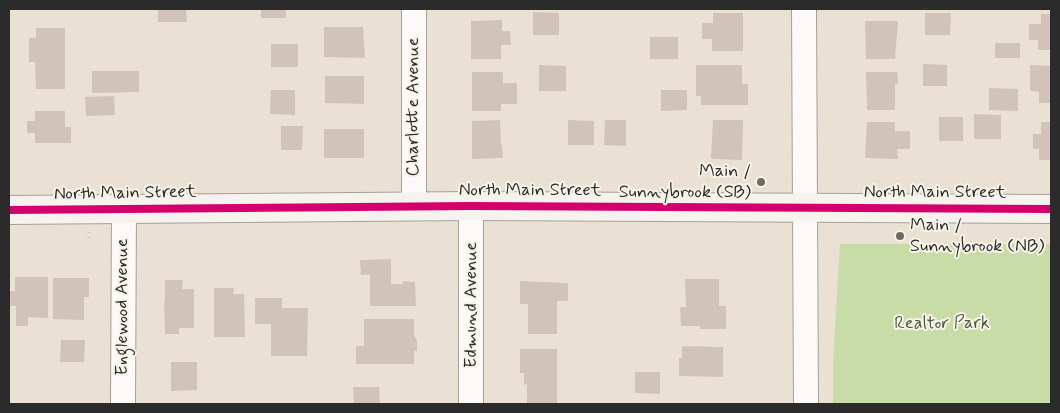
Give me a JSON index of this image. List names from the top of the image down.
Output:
{
  "streets": {
    "main road": ["North Main Street"],
    "street": ["Charlotte Avenue", "Edmund Avenue", "Englewood Avenue"]
  },
  "crossings": [
    ["Charlotte Avenue", "North Main Street"],
    ["North Main Street", "Edmund Avenue"],
    ["North Main Street", "Englewood Avenue"]
  ],
  "parks": ["Realtor Park"],
  "places": ["Main / Sunnybrook (SB)", "Main / Sunnybrook (NB)"]
}
